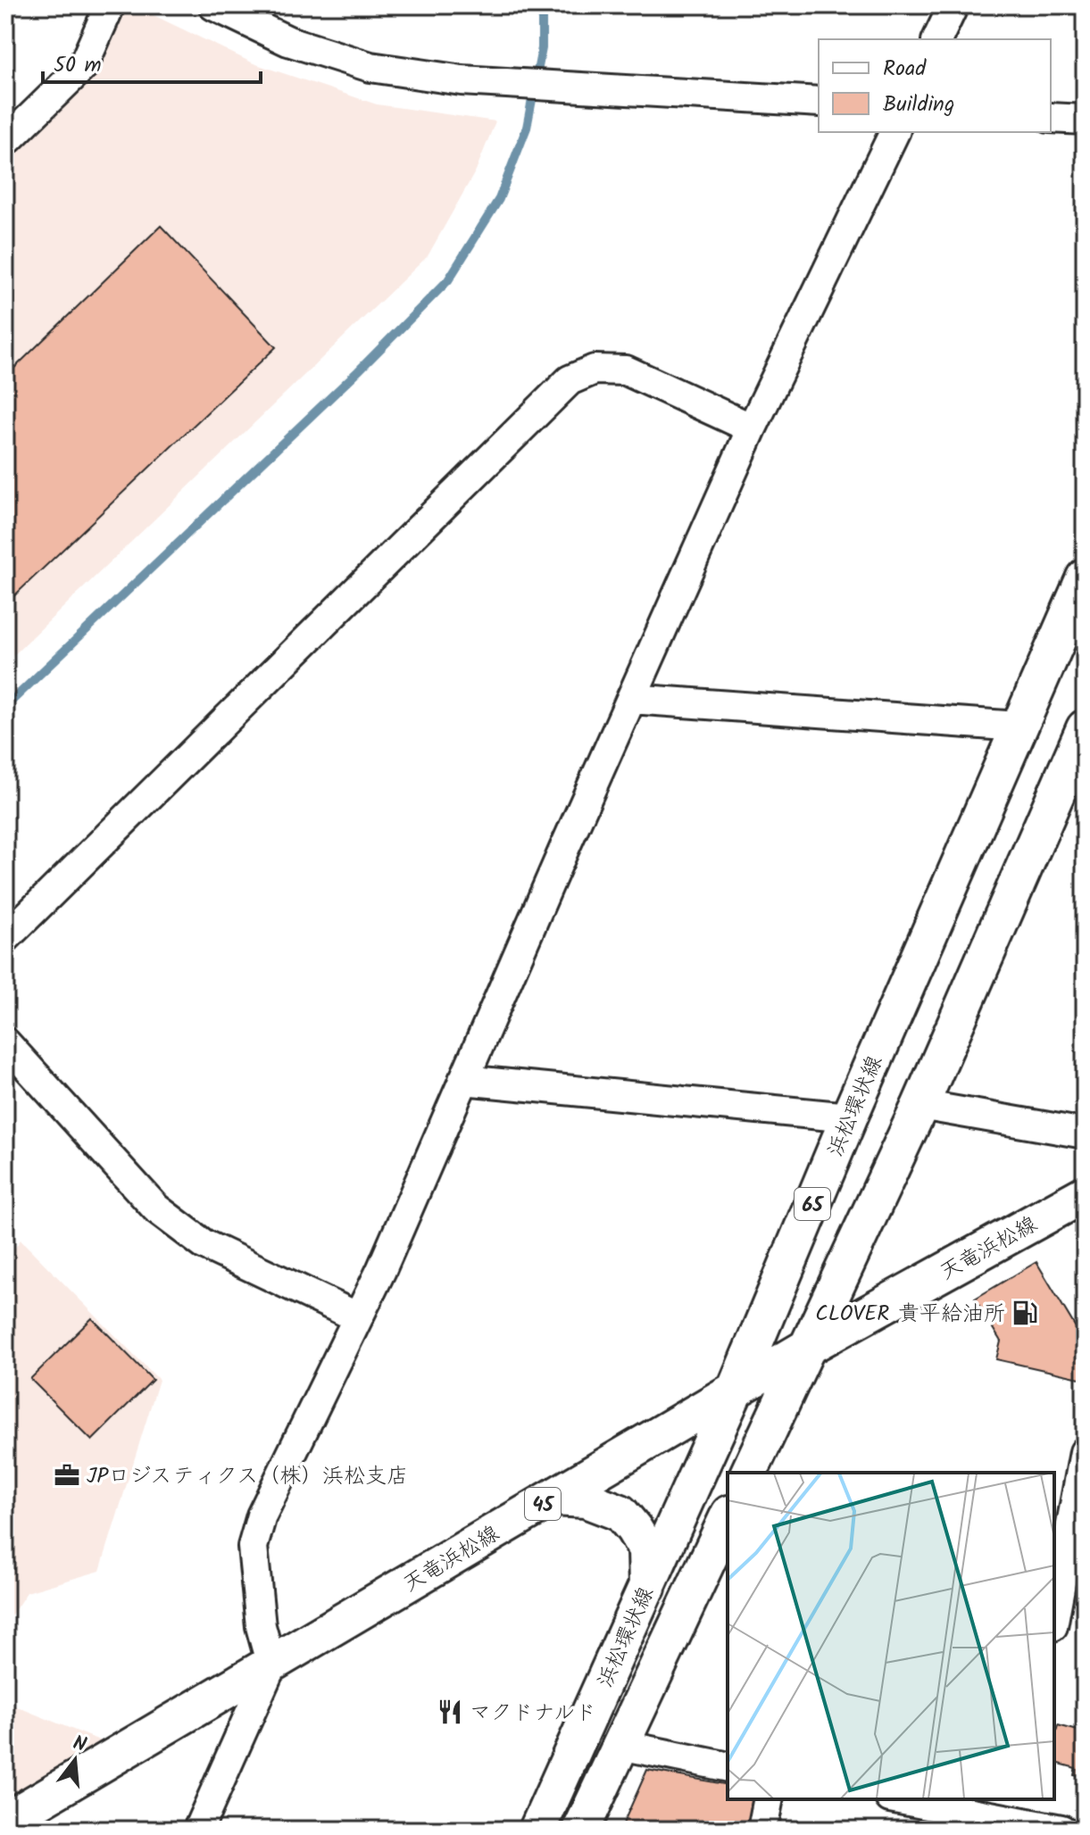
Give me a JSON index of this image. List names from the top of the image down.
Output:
{
  "streets": {
    "main road": [
      "浜松環状線",
      "65",
      "天竜浜松線",
      "45"
    ]
  },
  "crossings": [
    ["浜松環状線", "天竜浜松線"]
  ],
  "places": {
    "fuel station": ["CLOVER 貴平給油所"],
    "office": ["JPロジスティクス（株）浜松支店"],
    "restaurant": ["マクドナルド"]
  },
  "legend": ["Road", "Building"],
  "scale_bar": "50 m",
  "north": "top"
}
